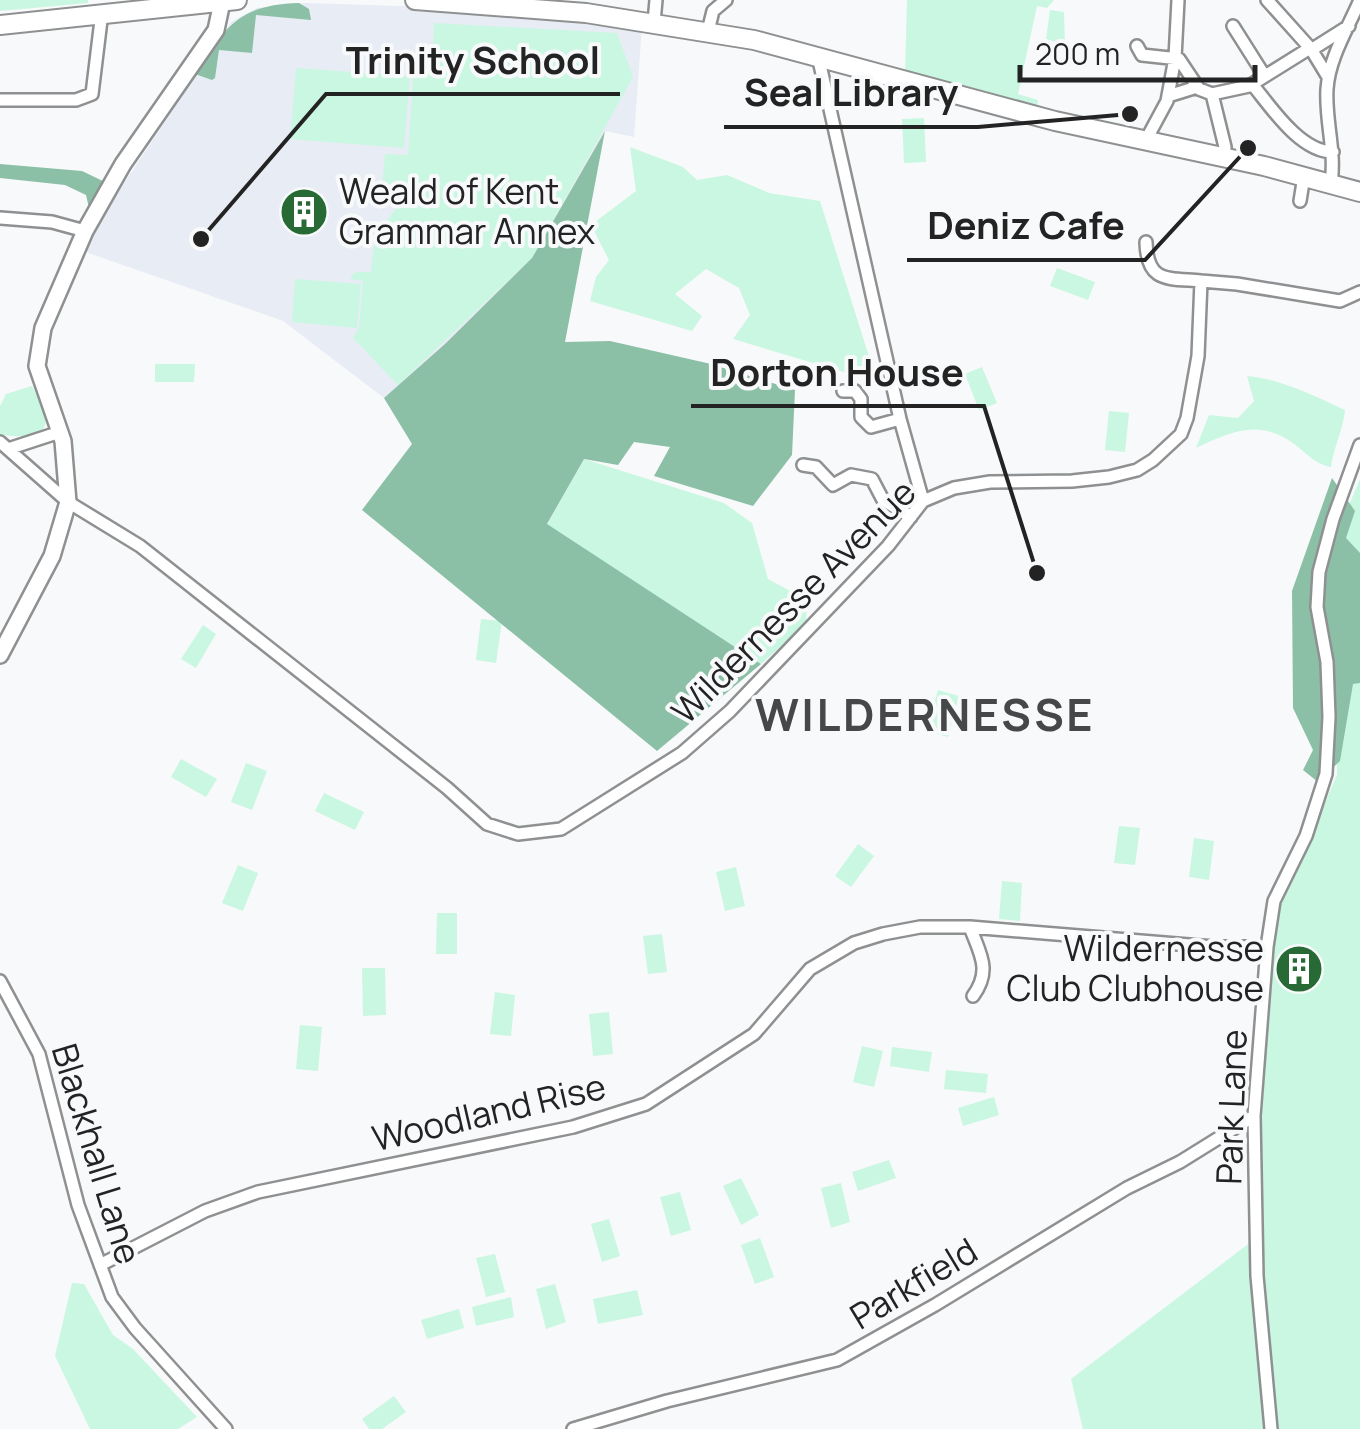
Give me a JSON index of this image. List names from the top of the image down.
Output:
{
  "streets": {
    "street": [
      "Wildernesse Avenue",
      "Park Lane",
      "Woodland Rise",
      "Blackhall Lane",
      "Parkfield"
    ]
  },
  "crossings": [
    ["Park Lane", "Woodland Rise"],
    ["Park Lane", "Parkfield"],
    ["Woodland Rise", "Blackhall Lane"]
  ],
  "districts": ["WILDERNESSE"],
  "places": {
    "other": [
      "Seal Library",
      "Deniz Cafe",
      "Trinity School",
      "Dorton House"
    ],
    "building": ["Weald of Kent Grammar Annex", "Wildernesse Club Clubhouse"]
  },
  "scale_bar": "200 m"
}
